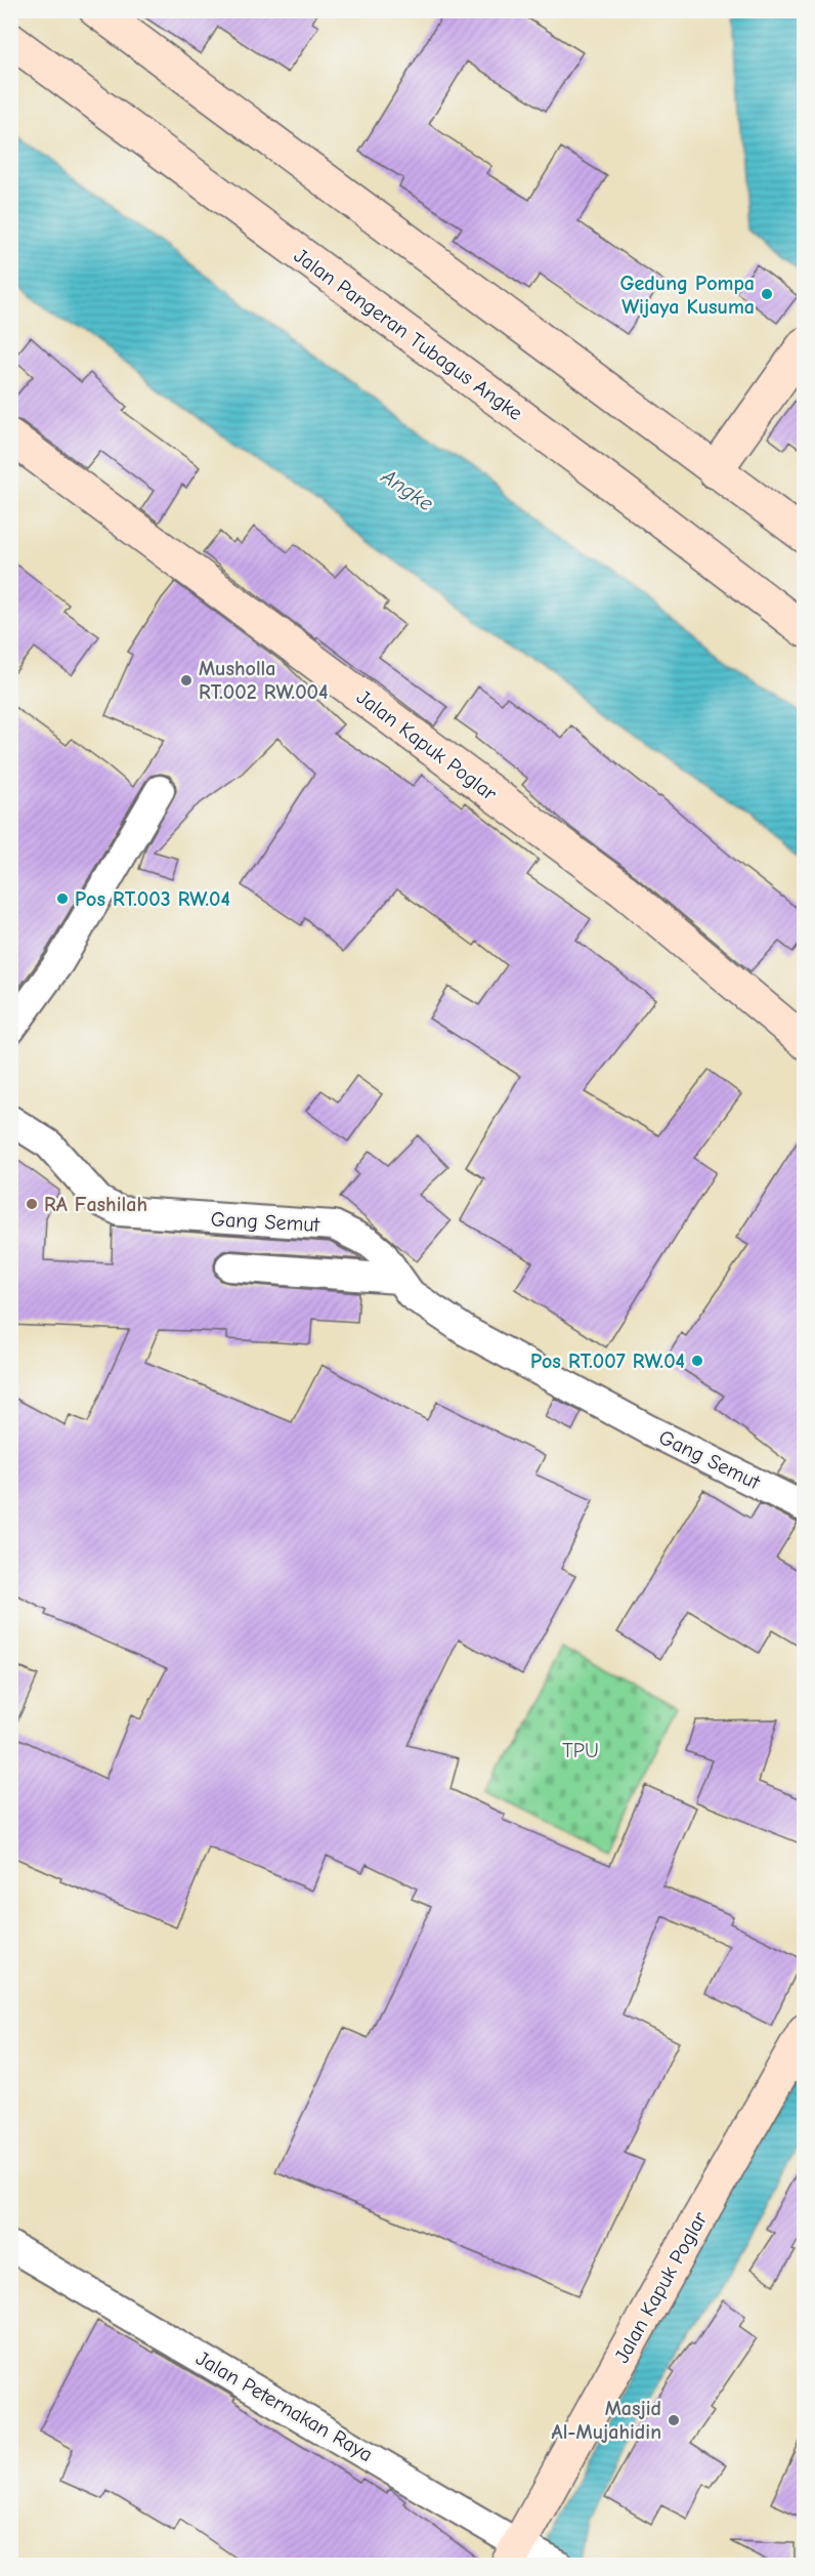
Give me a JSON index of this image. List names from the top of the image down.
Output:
{
  "streets": {
    "main road": ["Jalan Pangeran Tubagus Angke", "Jalan Kapuk Poglar"],
    "street": ["Gang Semut", "Jalan Peternakan Raya"]
  },
  "crossings": [
    ["Jalan Kapuk Poglar", "Jalan Peternakan Raya"]
  ],
  "water": ["Angke"],
  "parks": ["TPU"],
  "places": [
    "Gedung Pompa Wijaya Kusuma",
    "Musholla RT.002 RW.004",
    "Pos RT.003 RW.04",
    "RA Fashilah",
    "Pos RT.007 RW.04",
    "Masjid Al-Mujahidin"
  ]
}
